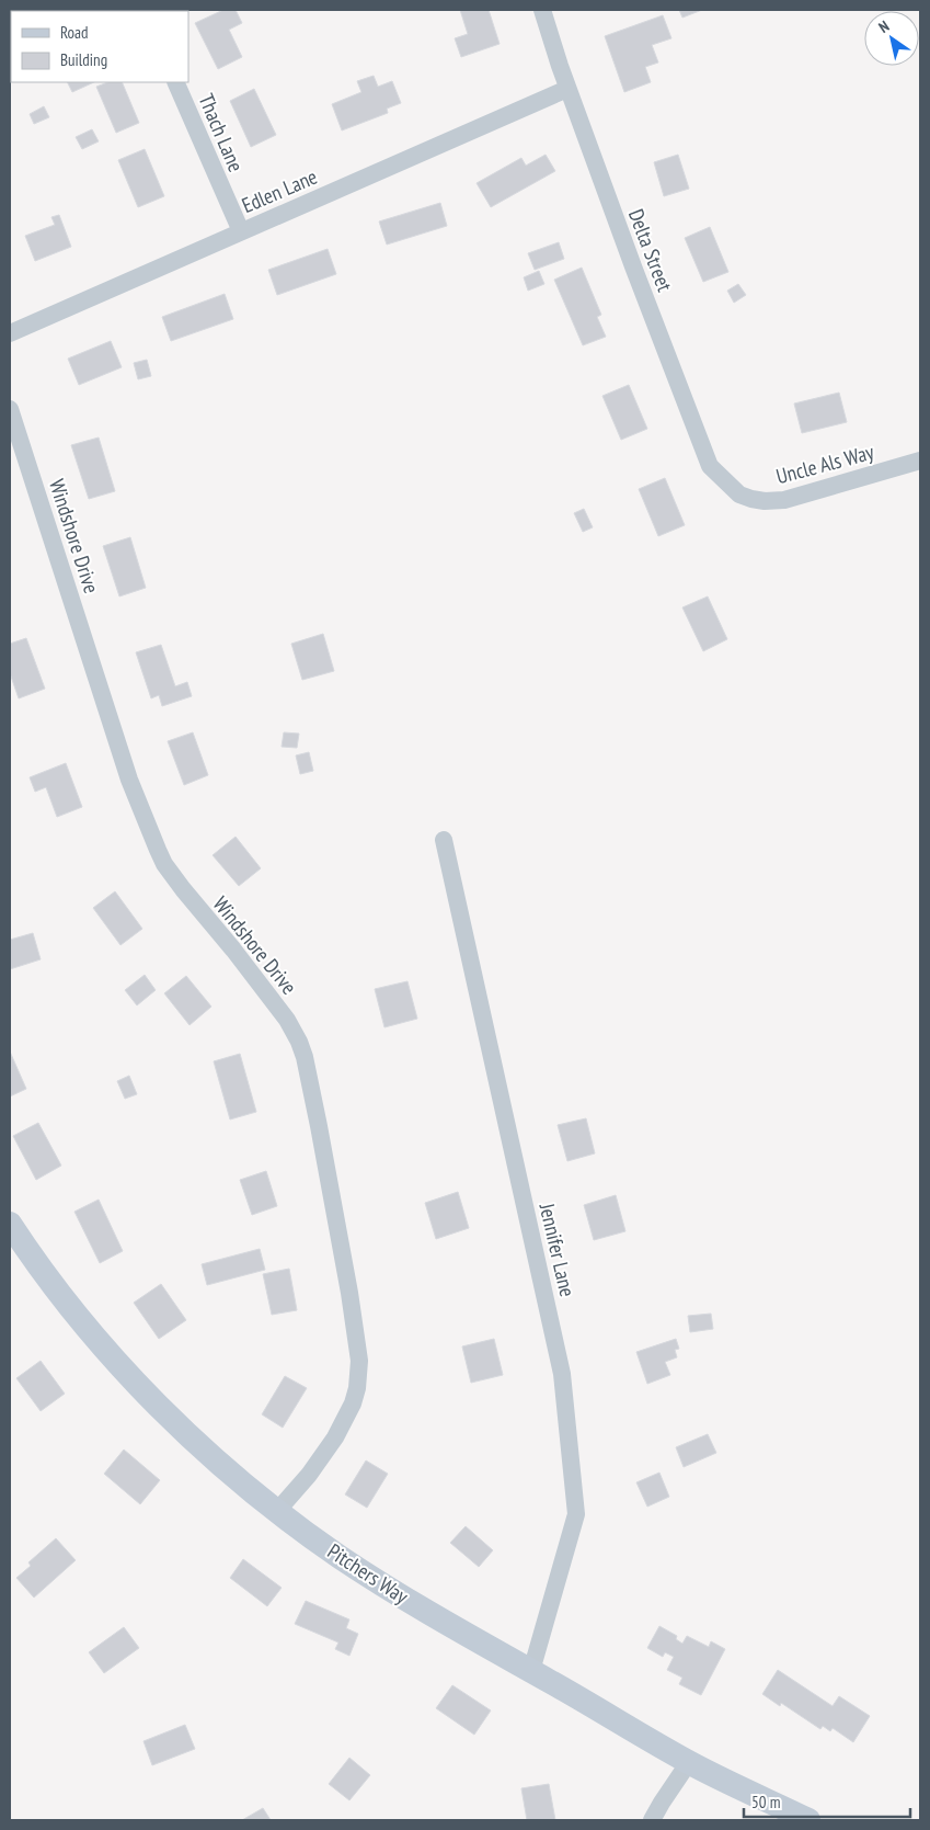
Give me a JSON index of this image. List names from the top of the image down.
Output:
{
  "streets": {
    "main road": ["Pitchers Way"],
    "street": [
      "Thach Lane",
      "Edlen Lane",
      "Delta Street",
      "Uncle Als Way",
      "Windshore Drive",
      "Jennifer Lane"
    ]
  },
  "crossings": [
    ["Thach Lane", "Edlen Lane"],
    ["Edlen Lane", "Delta Street"],
    ["Delta Street", "Uncle Als Way"],
    ["Windshore Drive", "Pitchers Way"],
    ["Jennifer Lane", "Pitchers Way"]
  ],
  "legend": ["Road", "Building"],
  "scale_bar": "50 m",
  "north": "top left"
}
